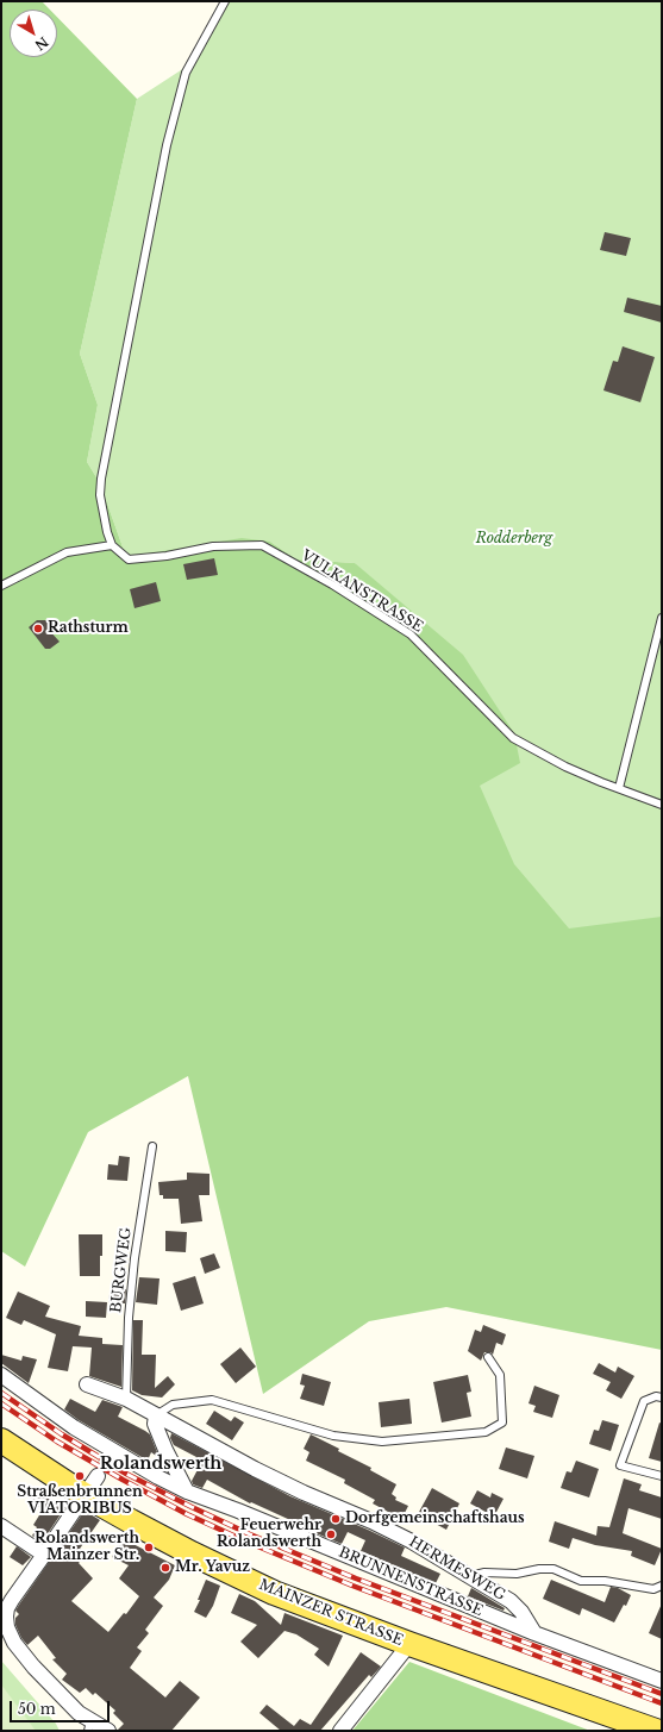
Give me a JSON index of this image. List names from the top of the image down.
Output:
{
  "streets": {
    "main road": ["MAINZER STRASSE"],
    "street": ["HERMESWEG", "BRUNNENSTRASSE"],
    "lane": ["VULKANSTRASSE", "BURGWEG"]
  },
  "crossings": [
    ["BURGWEG", "HERMESWEG"],
    ["HERMESWEG", "BRUNNENSTRASSE"]
  ],
  "districts": ["Rolandswerth"],
  "parks": ["Rodderberg"],
  "places": [
    "Rathsturm",
    "Straßenbrunnen VIATORIBUS",
    "Dorfgemeinschaftshaus",
    "Feuerwehr Rolandswerth",
    "Rolandswerth Mainzer Str.",
    "Mr. Yavuz"
  ],
  "scale_bar": "50 m",
  "north": "bottom right"
}
